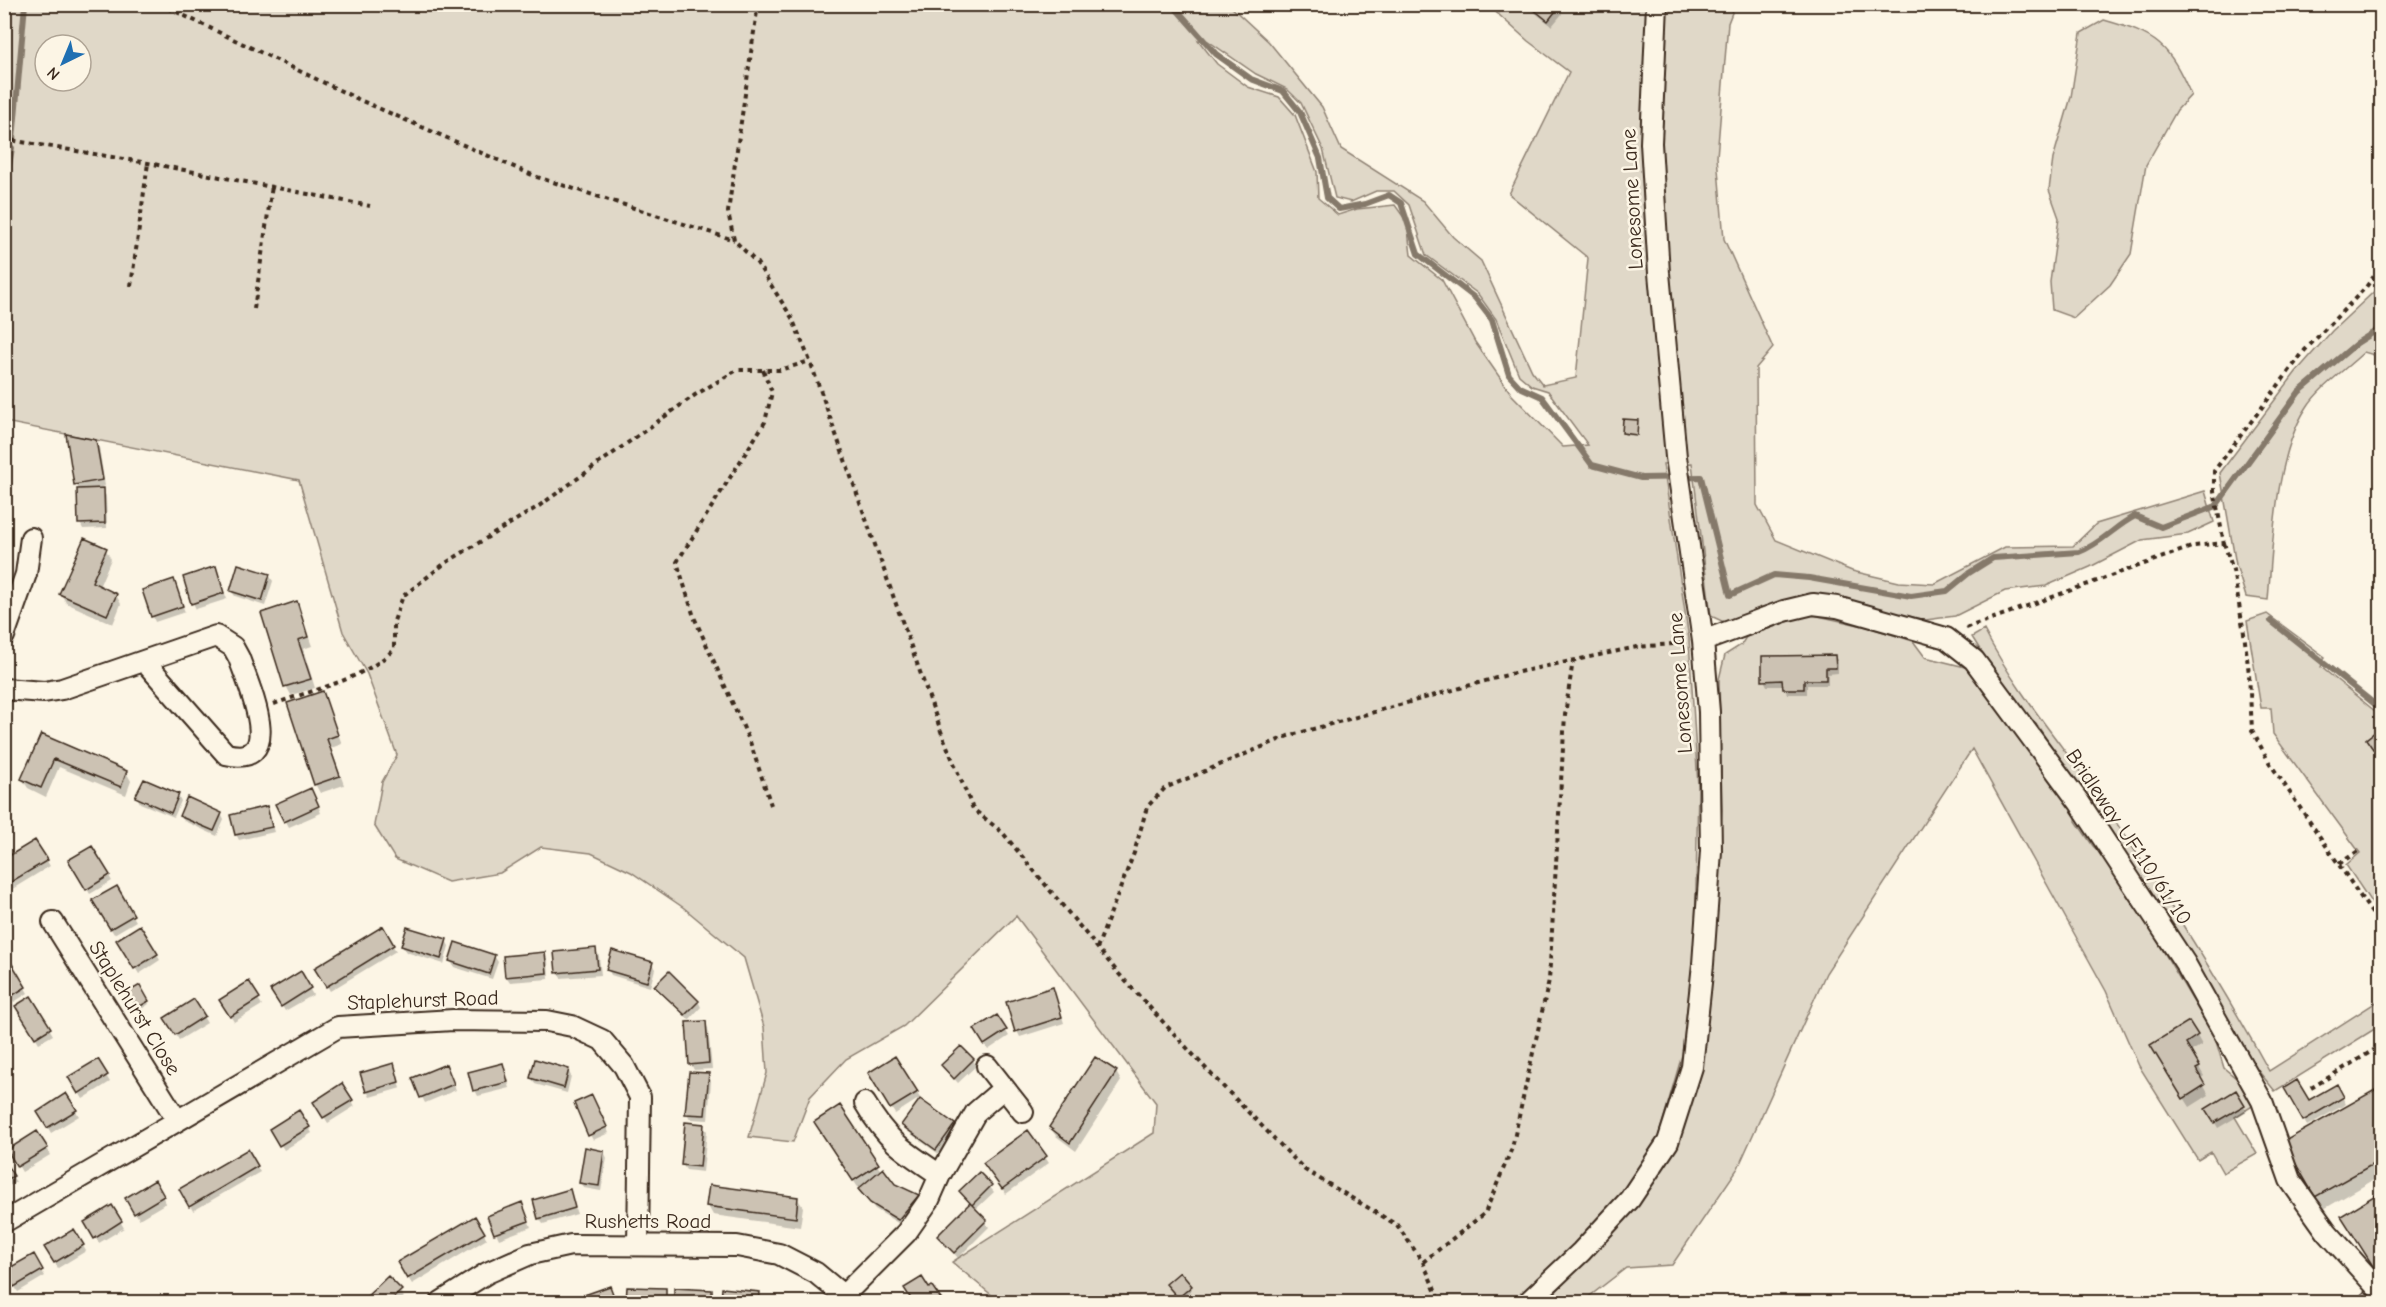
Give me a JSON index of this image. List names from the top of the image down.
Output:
{
  "streets": {
    "street": [
      "Lonesome Lane",
      "Bridleway UF110/61/10",
      "Staplehurst Road",
      "Staplehurst Close",
      "Rushetts Road"
    ]
  },
  "crossings": [
    ["Lonesome Lane", "Bridleway UF110/61/10"],
    ["Staplehurst Road", "Staplehurst Close"],
    ["Staplehurst Road", "Rushetts Road"]
  ],
  "north": "bottom left"
}
